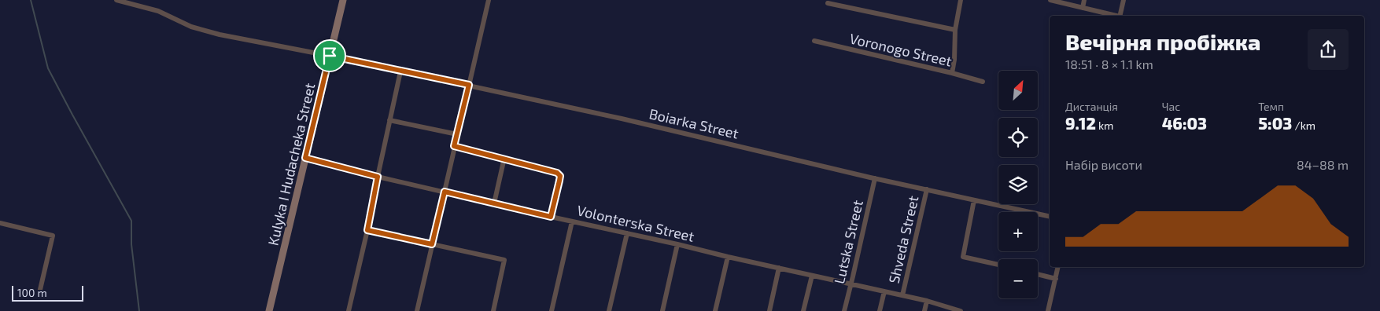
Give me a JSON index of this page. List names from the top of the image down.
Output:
{
  "streets": {
    "main road": ["Kulyka I Hudacheka Street"],
    "street": [
      "Voronogo Street",
      "Boiarka Street",
      "Volonterska Street",
      "Shveda Street",
      "Lutska Street"
    ]
  },
  "crossings": [
    ["Boiarka Street", "Kulyka I Hudacheka Street"],
    ["Boiarka Street", "Shveda Street"],
    ["Boiarka Street", "Lutska Street"],
    ["Kulyka I Hudacheka Street", "Volonterska Street"],
    ["Volonterska Street", "Shveda Street"],
    ["Volonterska Street", "Lutska Street"]
  ],
  "scale_bar": "100 m",
  "north": "top right",
  "page": {
    "heading": ["Вечірня пробіжка", "18:51 · 8 × 1.1 km"],
    "map_buttons": ["+", "−"],
    "stats": [
      ["Дистанція", "9.12 km"],
      ["Час", "46:03"],
      ["Темп", "5:03 /km"]
    ],
    "chart": ["Набір висоти", "84–88 m"],
    "scale": "100 m"
  }
}
